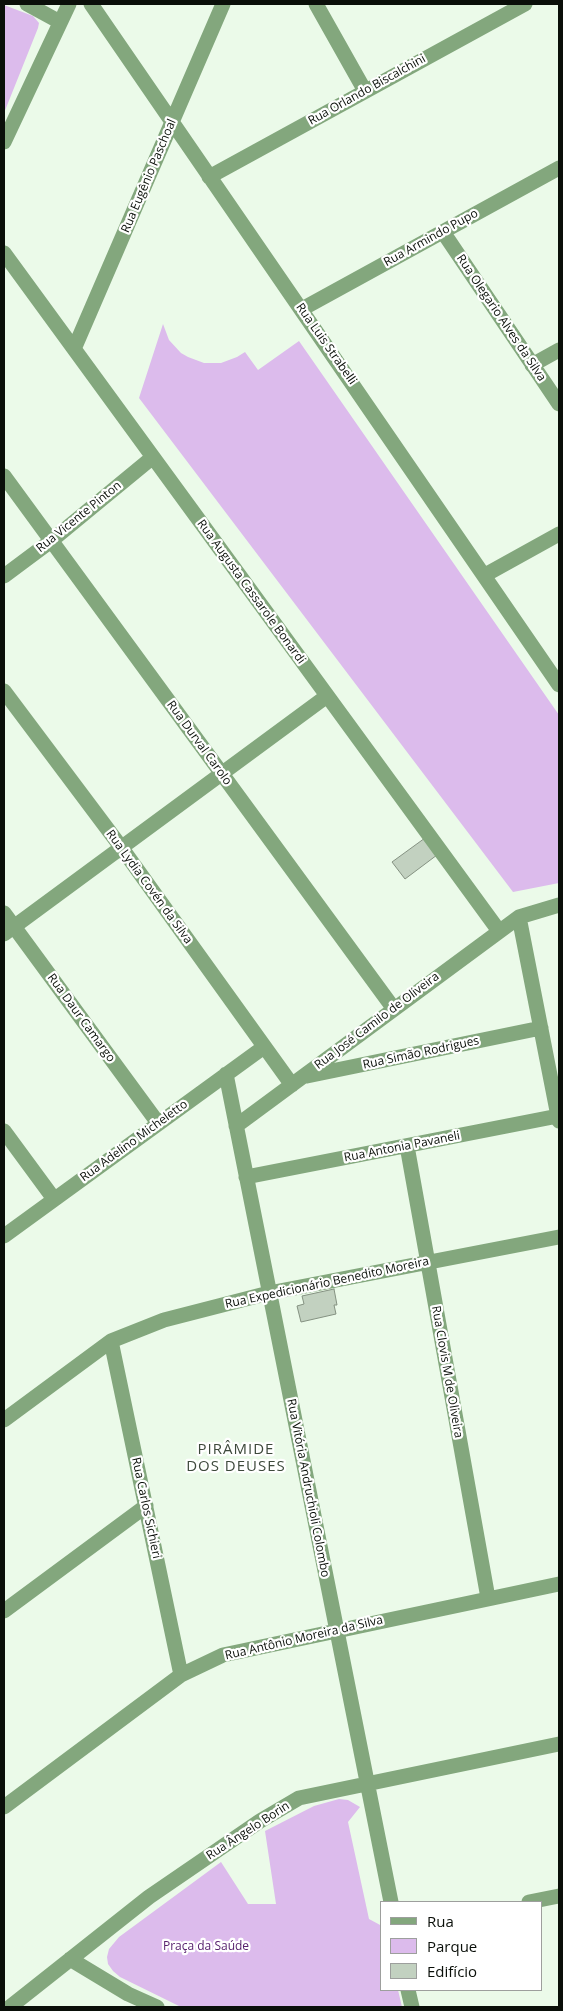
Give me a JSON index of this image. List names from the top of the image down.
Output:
{
  "streets": {
    "street": [
      "Rua Orlando Biscalchini",
      "Rua Eugênio Paschoal",
      "Rua Armindo Pupo",
      "Rua Olegario Alves da Silva",
      "Rua Luis Strabelli",
      "Rua Vicente Pinton",
      "Rua Augusta Cassarole Bonardi",
      "Rua Durval Carolo",
      "Rua Lydia Covén da Silva",
      "Rua Daur Camargo",
      "Rua José Camilo de Oliveira",
      "Rua Simão Rodrigues",
      "Rua Adelino Micheletto",
      "Rua Antonia Pavaneli",
      "Rua Expedicionário Benedito Moreira",
      "Rua Clovis M de Oliveira",
      "Rua Vitória Andruchioli Colombo",
      "Rua Carlos Sichieri",
      "Rua Antônio Moreira da Silva",
      "Rua Ângelo Borin"
    ]
  },
  "crossings": [
    ["Rua Orlando Biscalchini", "Rua Luis Strabelli"],
    ["Rua Eugênio Paschoal", "Rua Luis Strabelli"],
    ["Rua Eugênio Paschoal", "Rua Augusta Cassarole Bonardi"],
    ["Rua Armindo Pupo", "Rua Olegario Alves da Silva"],
    ["Rua Armindo Pupo", "Rua Luis Strabelli"],
    ["Rua Vicente Pinton", "Rua Augusta Cassarole Bonardi"],
    ["Rua Vicente Pinton", "Rua Durval Carolo"],
    ["Rua Augusta Cassarole Bonardi", "Rua José Camilo de Oliveira"],
    ["Rua Durval Carolo", "Rua José Camilo de Oliveira"],
    ["Rua Lydia Covén da Silva", "Rua José Camilo de Oliveira"],
    ["Rua Lydia Covén da Silva", "Rua Simão Rodrigues"],
    ["Rua Lydia Covén da Silva", "Rua Adelino Micheletto"],
    ["Rua Daur Camargo", "Rua Adelino Micheletto"],
    ["Rua José Camilo de Oliveira", "Rua Simão Rodrigues"],
    ["Rua José Camilo de Oliveira", "Rua Vitória Andruchioli Colombo"],
    ["Rua Adelino Micheletto", "Rua Vitória Andruchioli Colombo"],
    ["Rua Antonia Pavaneli", "Rua Clovis M de Oliveira"],
    ["Rua Antonia Pavaneli", "Rua Vitória Andruchioli Colombo"],
    ["Rua Expedicionário Benedito Moreira", "Rua Clovis M de Oliveira"],
    ["Rua Expedicionário Benedito Moreira", "Rua Vitória Andruchioli Colombo"],
    ["Rua Expedicionário Benedito Moreira", "Rua Carlos Sichieri"],
    ["Rua Clovis M de Oliveira", "Rua Antônio Moreira da Silva"],
    ["Rua Vitória Andruchioli Colombo", "Rua Antônio Moreira da Silva"],
    ["Rua Vitória Andruchioli Colombo", "Rua Ângelo Borin"],
    ["Rua Carlos Sichieri", "Rua Antônio Moreira da Silva"]
  ],
  "districts": ["PIRÂMIDE DOS DEUSES"],
  "parks": ["Praça da Saúde"],
  "legend": ["Rua", "Parque", "Edifício"]
}
